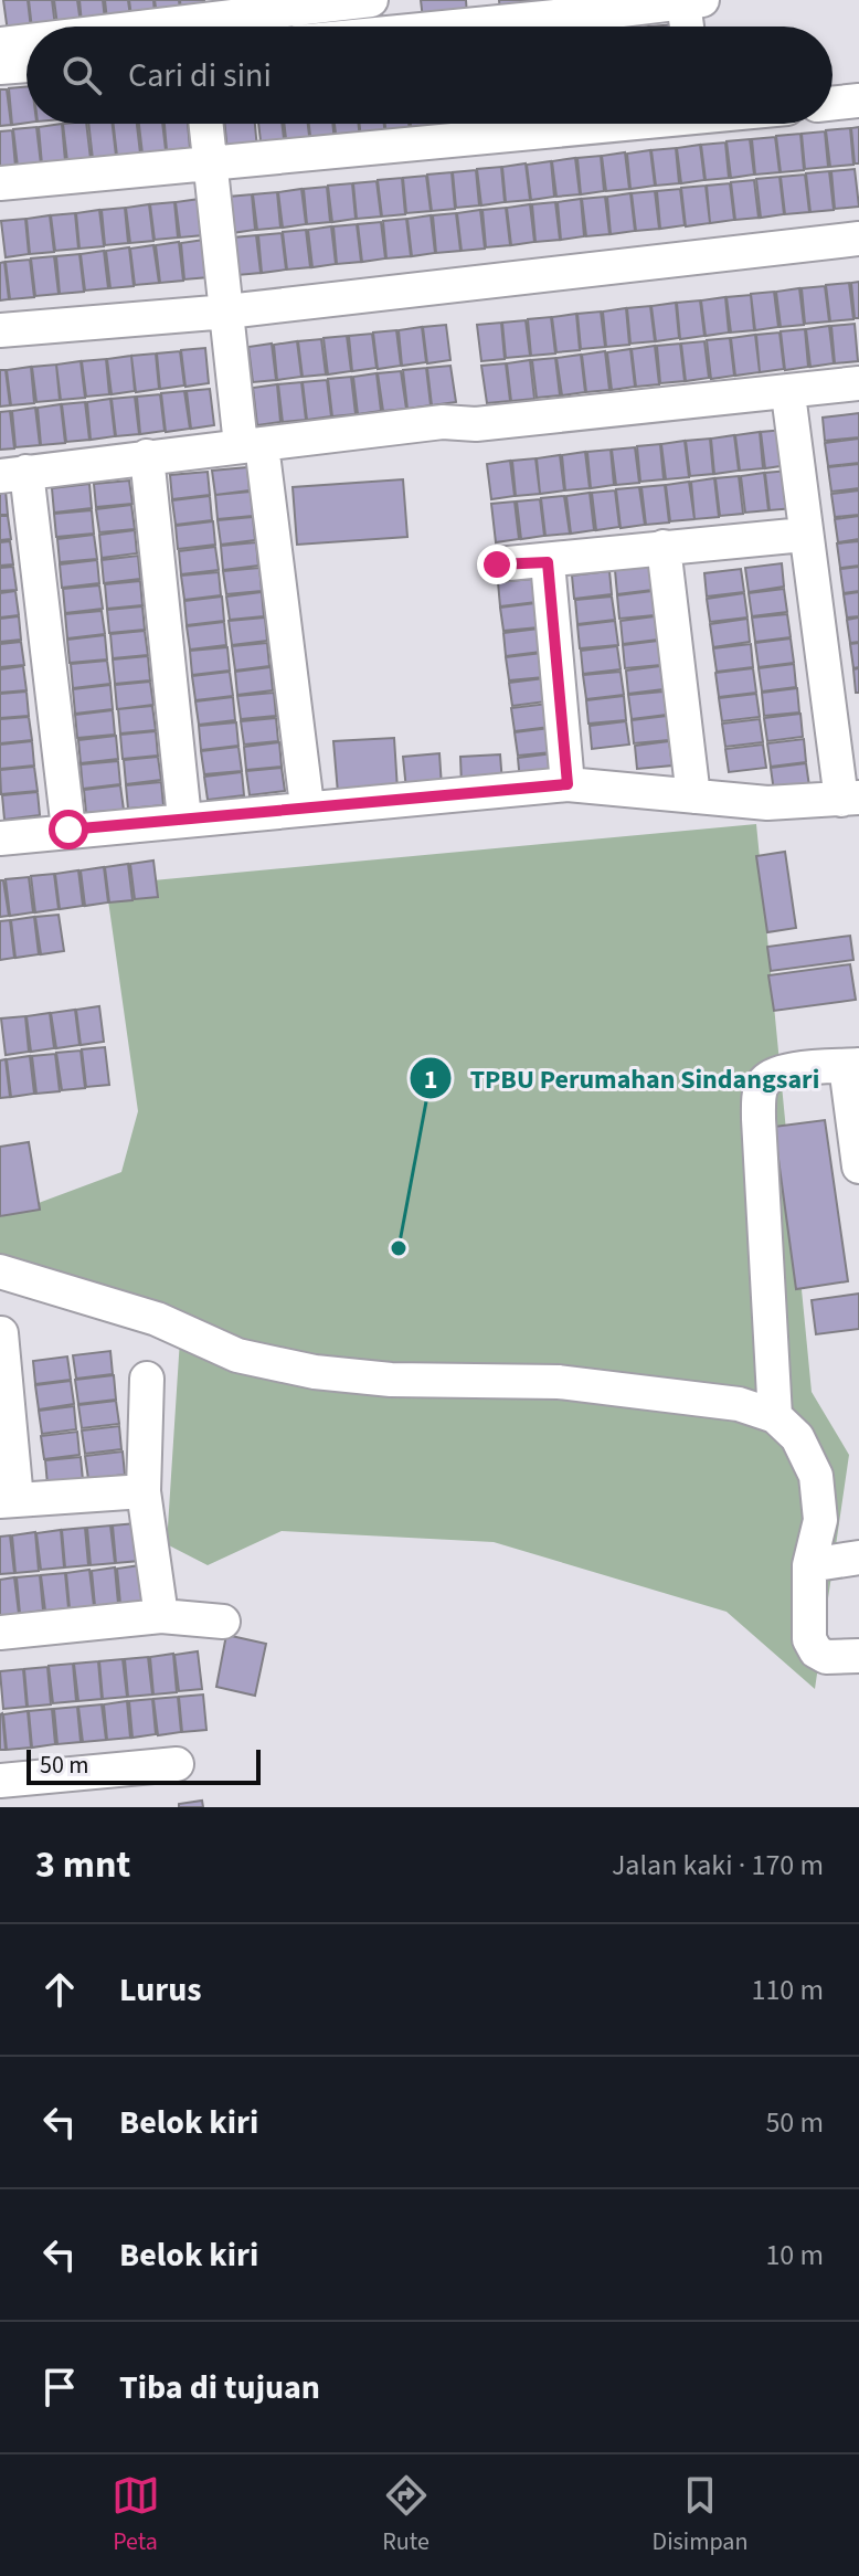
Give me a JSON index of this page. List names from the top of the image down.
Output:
{
  "places": ["TPBU Perumahan Sindangsari"],
  "scale_bar": "50 m",
  "page": {
    "search": "Cari di sini",
    "scale": "50 m",
    "heading": ["3 mnt", "Jalan kaki · 170 m"],
    "list": [
      ["Lurus", "110 m"],
      ["Belok kiri", "50 m"],
      ["Belok kiri", "10 m"],
      "Tiba di tujuan"
    ],
    "nav": ["Peta", "Rute", "Disimpan"]
  }
}
